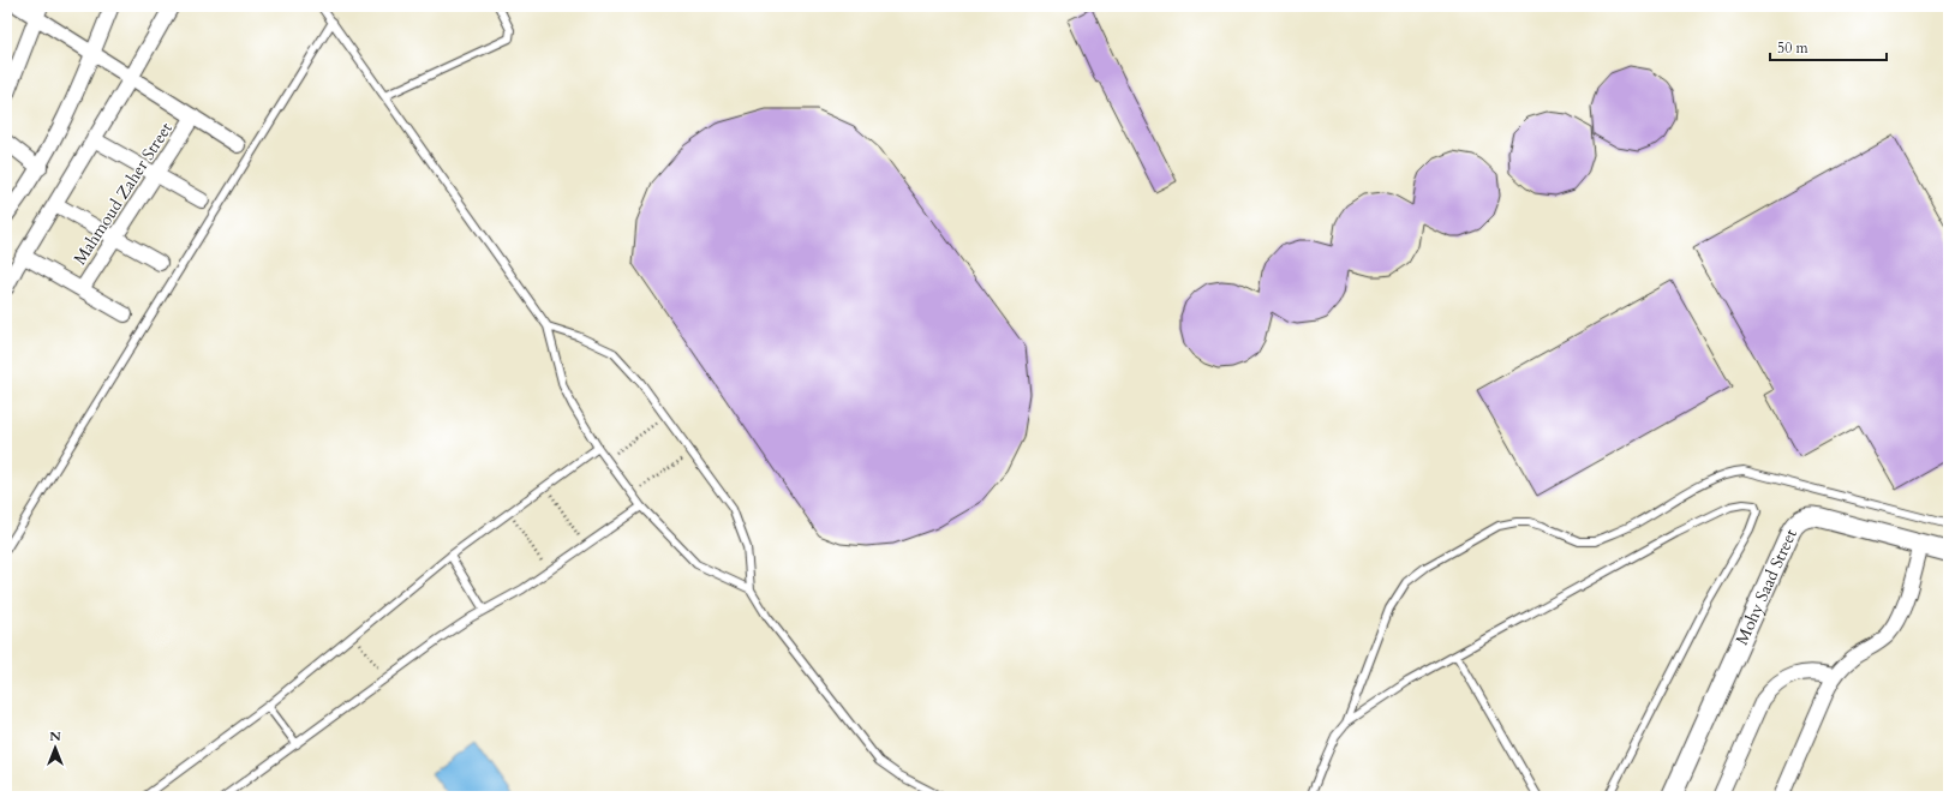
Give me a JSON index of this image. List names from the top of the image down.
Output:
{
  "streets": {
    "street": ["Mahmoud Zaher Street", "Mohy Saad Street"]
  },
  "scale_bar": "50 m",
  "north": "top"
}
